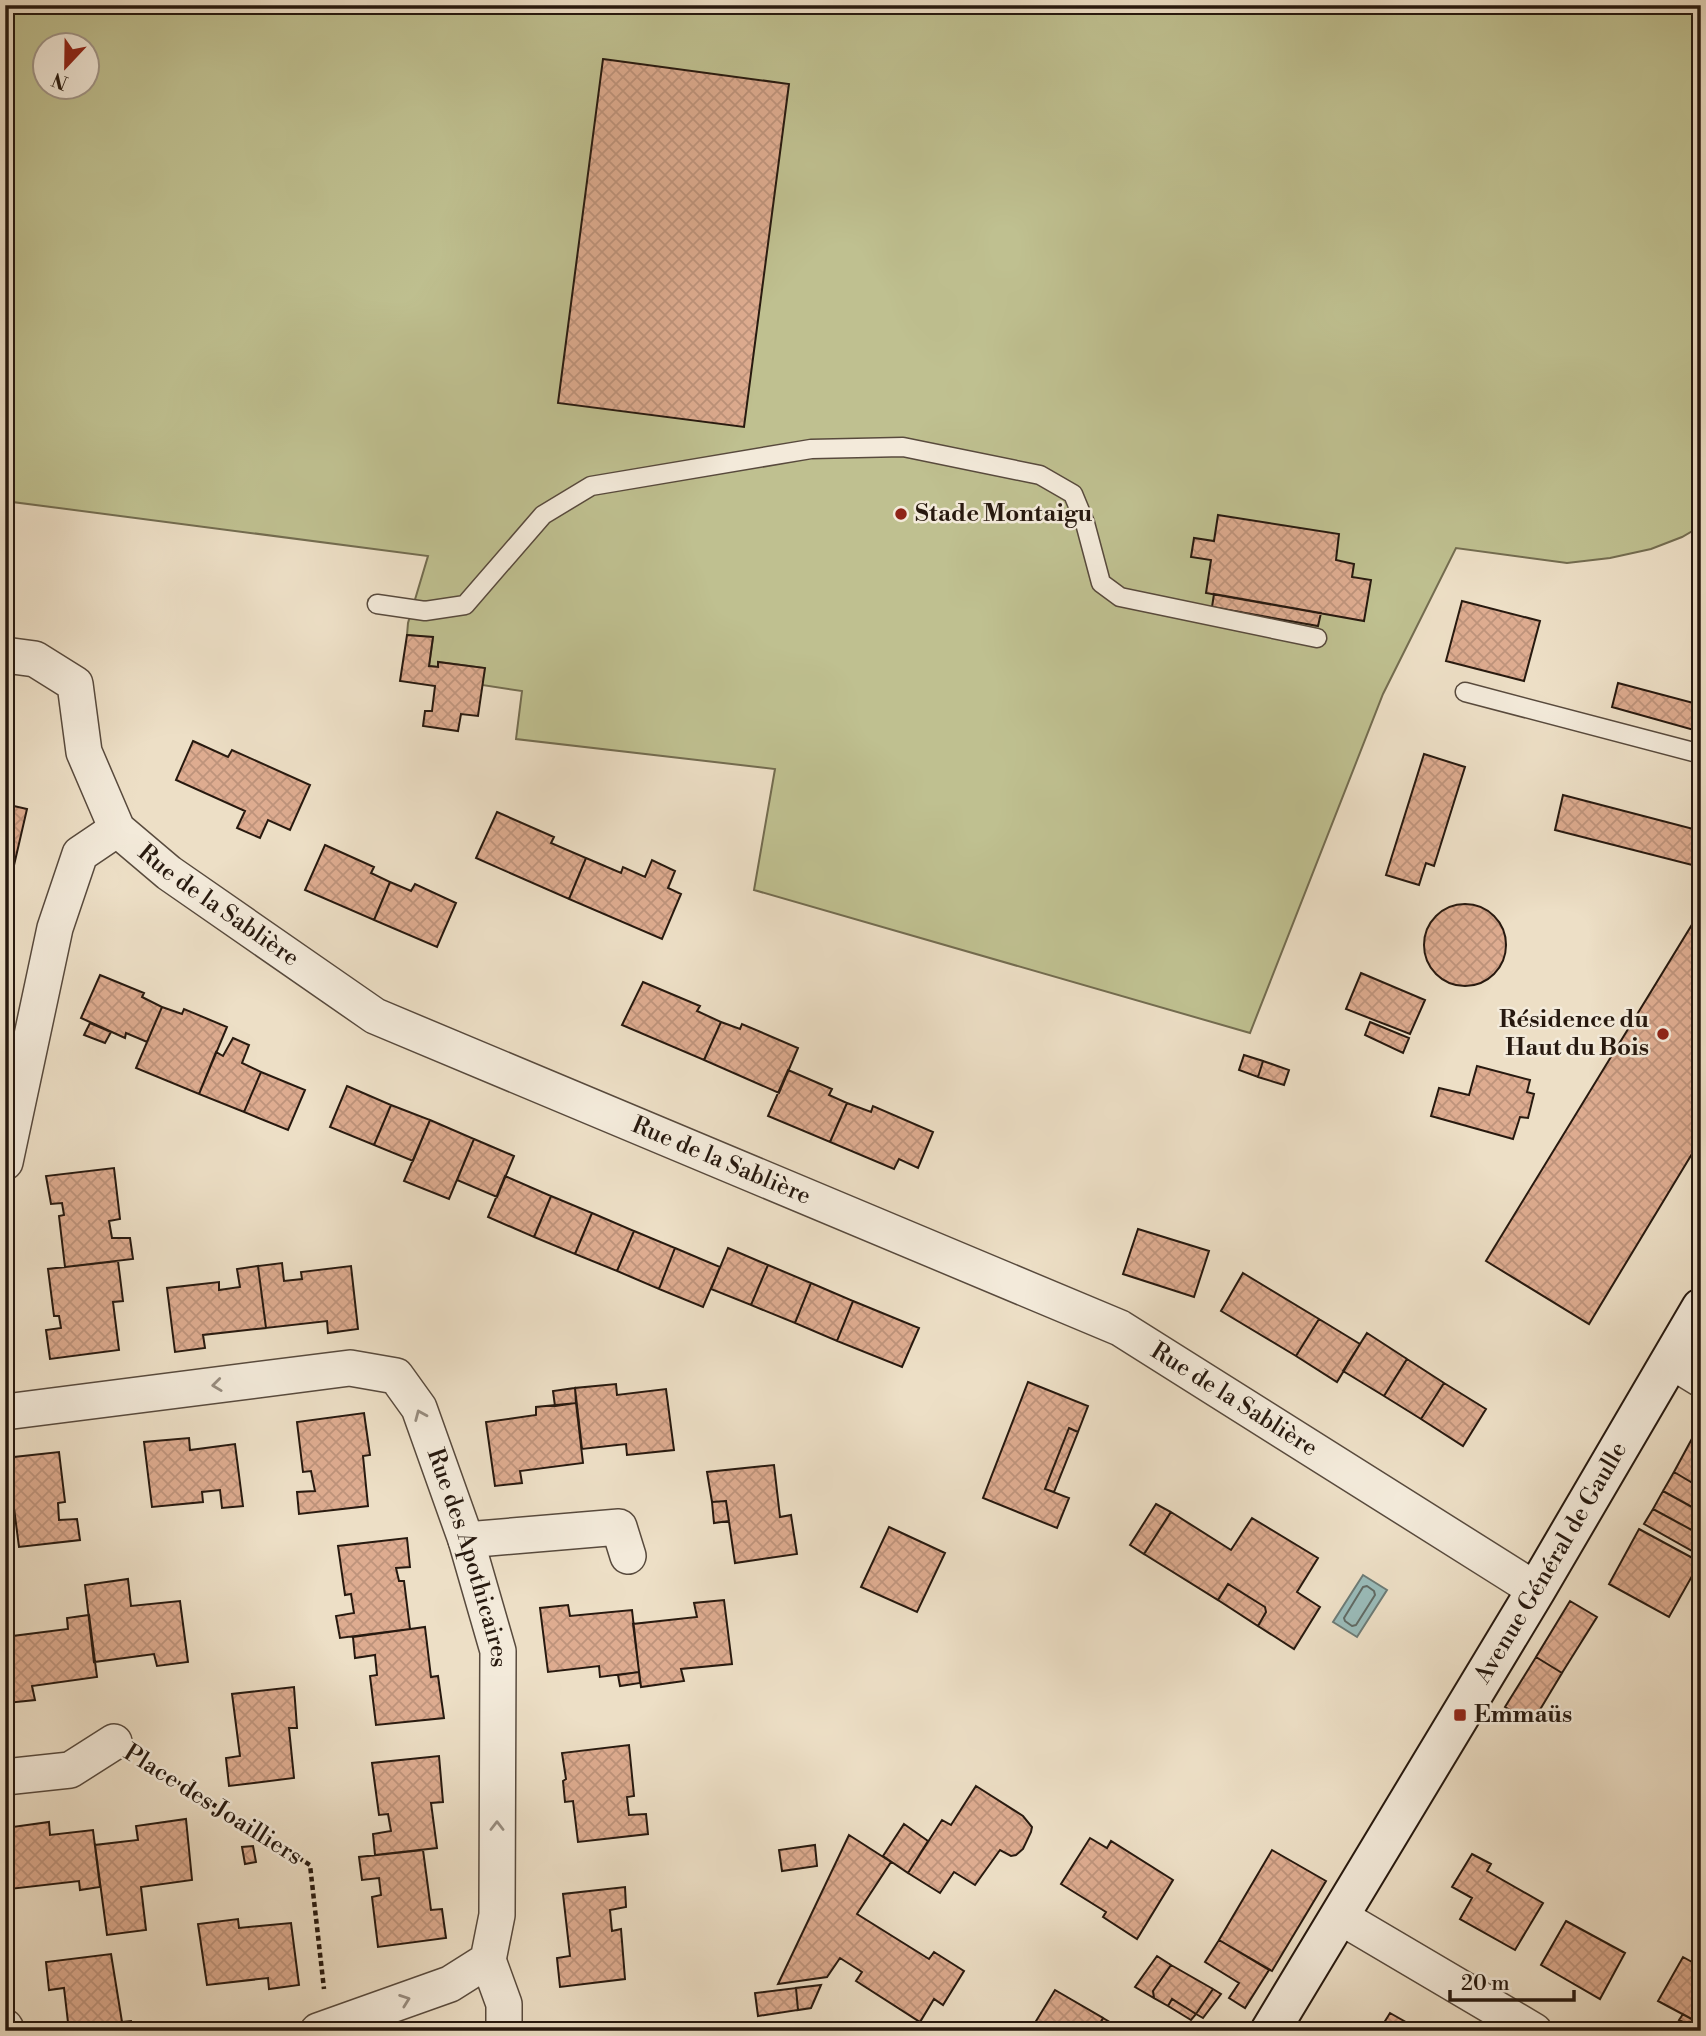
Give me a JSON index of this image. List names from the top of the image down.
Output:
{
  "streets": {
    "street": [
      "Rue de la Sablière",
      "Rue des Apothicaires",
      "Avenue Général de Gaulle",
      "Place des Joailliers"
    ]
  },
  "crossings": [
    ["Rue de la Sablière", "Avenue Général de Gaulle"]
  ],
  "places": {
    "other": ["Stade Montaigu", "Résidence du Haut du Bois"],
    "transit": ["Emmaüs"]
  },
  "scale_bar": "20 m",
  "north": "bottom"
}
